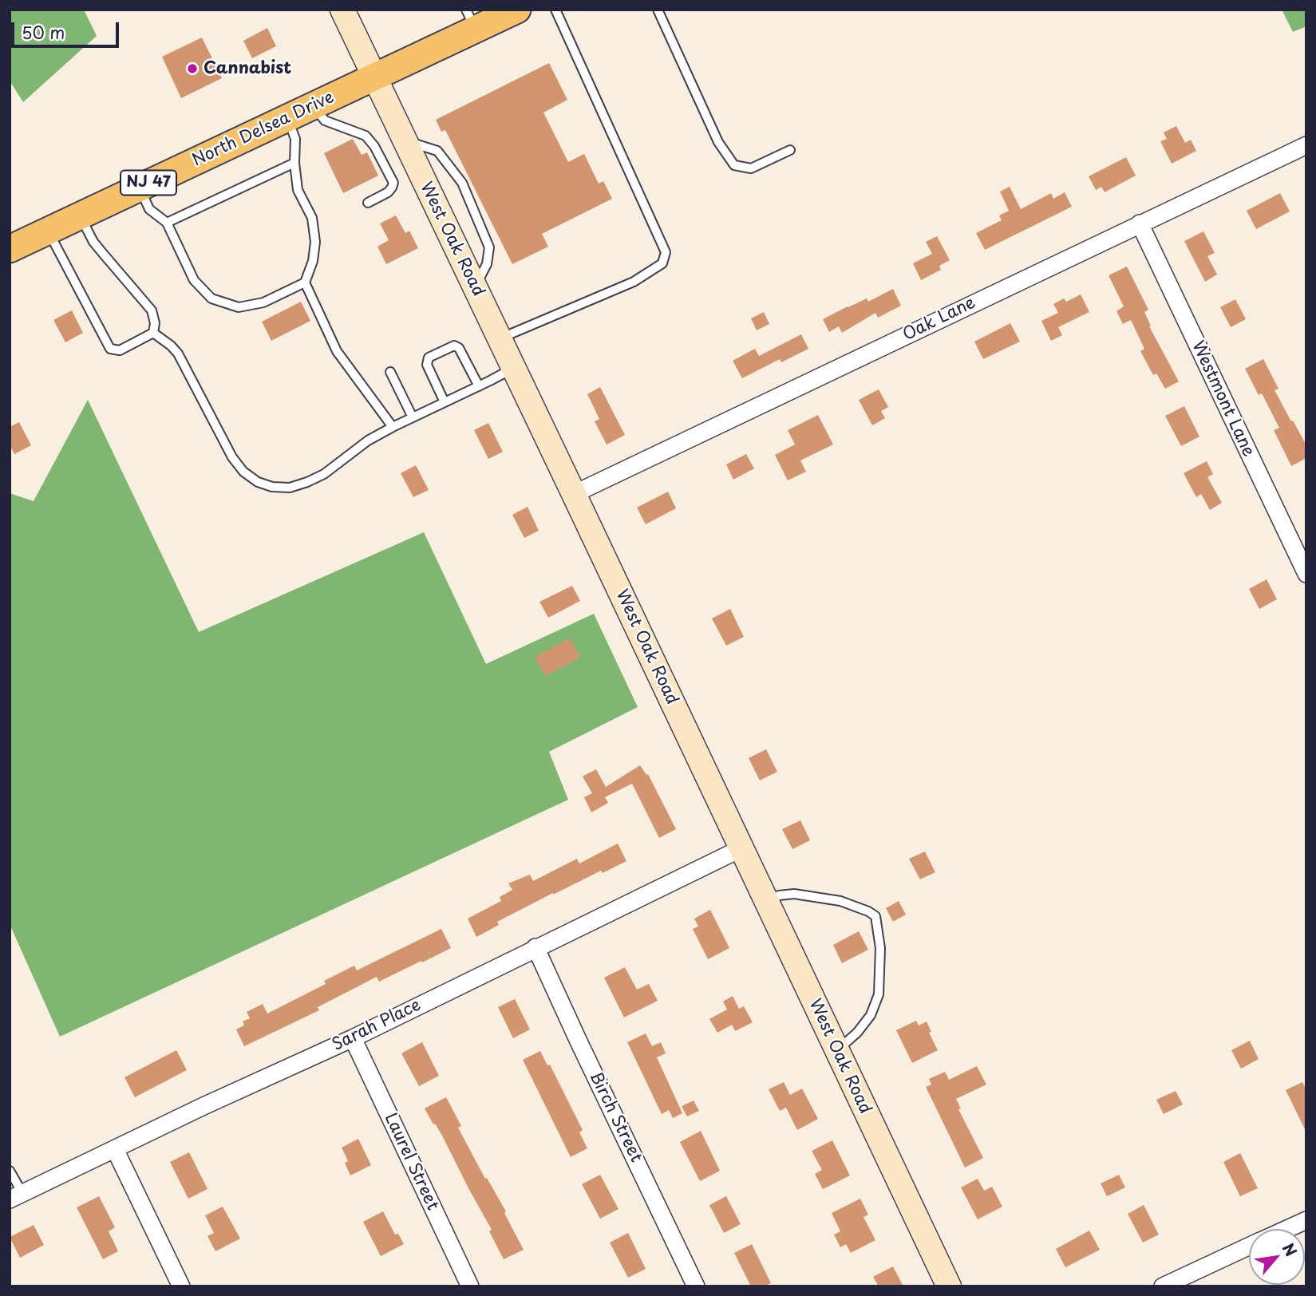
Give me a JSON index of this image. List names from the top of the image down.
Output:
{
  "streets": {
    "main road": ["North Delsea Drive", "NJ 47"],
    "street": [
      "West Oak Road",
      "Oak Lane",
      "Westmont Lane",
      "Sarah Place",
      "Birch Street",
      "Laurel Street"
    ]
  },
  "crossings": [
    ["North Delsea Drive", "West Oak Road"],
    ["West Oak Road", "Oak Lane"],
    ["West Oak Road", "Sarah Place"],
    ["Oak Lane", "Westmont Lane"],
    ["Sarah Place", "Birch Street"],
    ["Sarah Place", "Laurel Street"]
  ],
  "places": ["Cannabist"],
  "scale_bar": "50 m",
  "north": "top right"
}
